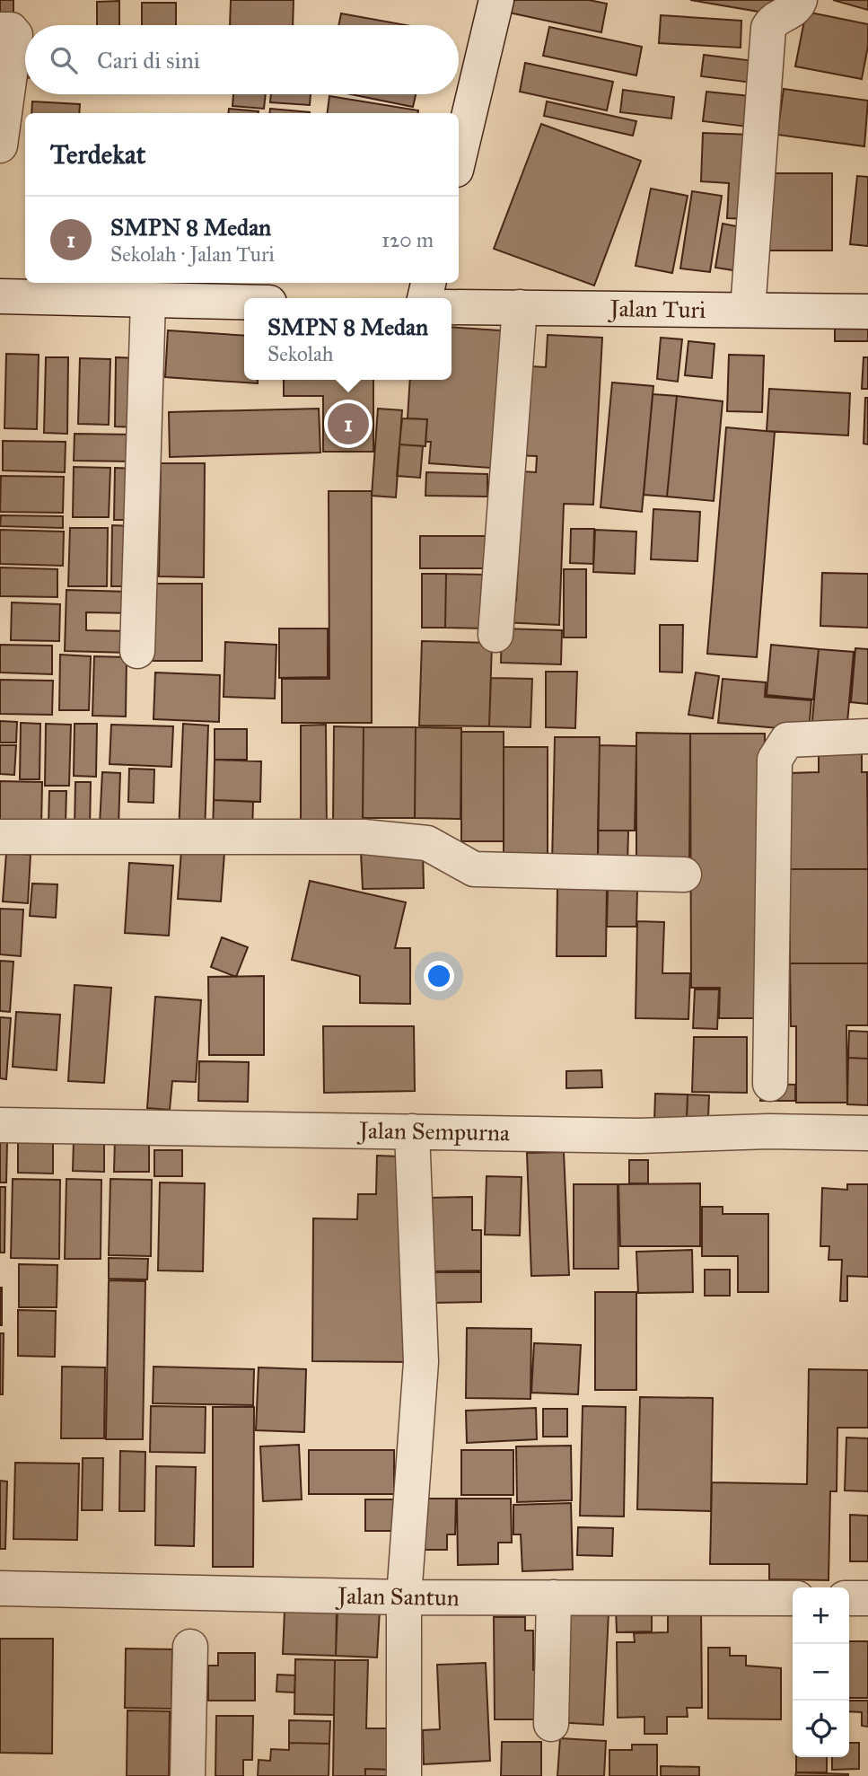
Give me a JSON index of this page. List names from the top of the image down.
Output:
{
  "streets": {
    "street": ["Jalan Turi", "Jalan Sempurna", "Jalan Santun"]
  },
  "page": {
    "search": "Cari di sini",
    "heading": "Terdekat",
    "list": [
      {
        "mark": "1",
        "name": "SMPN 8 Medan",
        "note": "Sekolah · Jalan Turi",
        "value": "120 m"
      }
    ],
    "popup": ["SMPN 8 Medan", "Sekolah"],
    "pins": "1",
    "map_buttons": ["+", "−"]
  }
}
